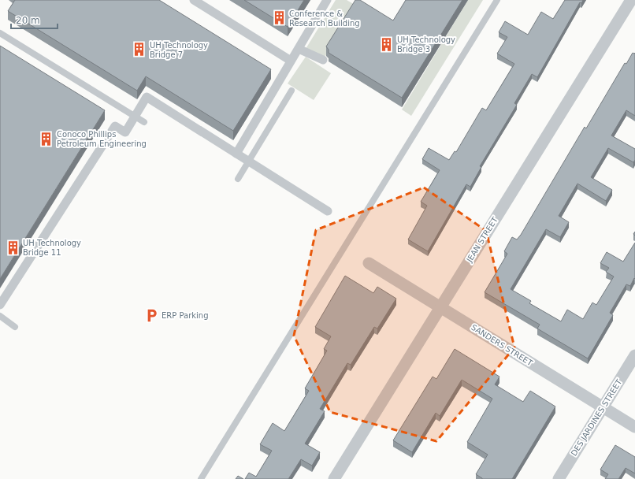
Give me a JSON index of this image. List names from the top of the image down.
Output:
{
  "streets": {
    "street": ["JEAN STREET", "SANDERS STREET", "DES JARDINES STREET"]
  },
  "crossings": [
    ["JEAN STREET", "SANDERS STREET"],
    ["SANDERS STREET", "DES JARDINES STREET"]
  ],
  "places": {
    "building": [
      "Conference & Research Building",
      "UH Technology Bridge 3",
      "UH Technology Bridge 7",
      "Conoco Phillips Petroleum Engineering",
      "UH Technology Bridge 11"
    ],
    "parking": ["ERP Parking"]
  },
  "scale_bar": "20 m"
}
